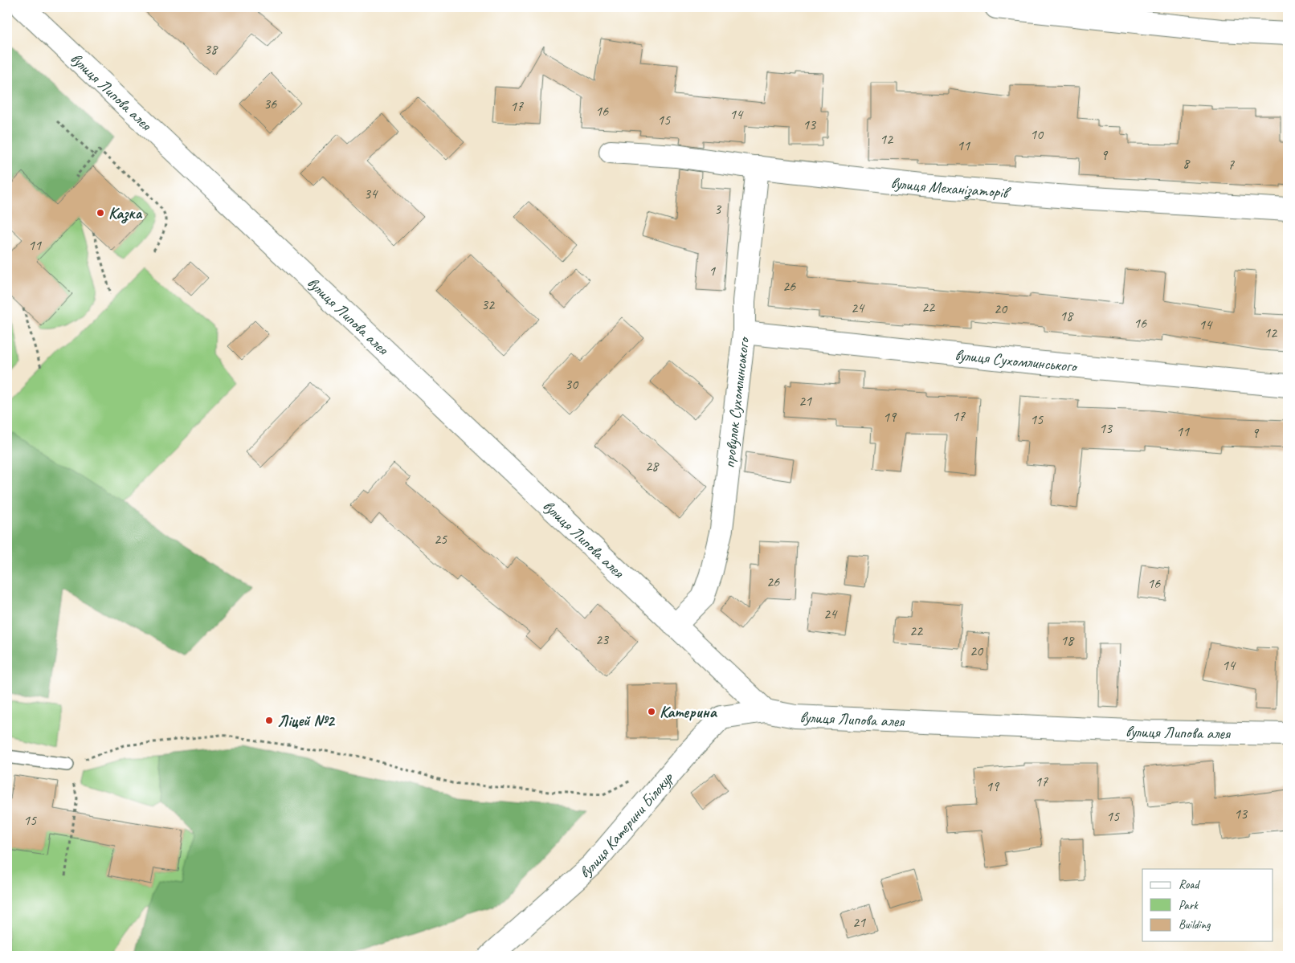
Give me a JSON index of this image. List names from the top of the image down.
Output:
{
  "streets": {
    "street": [
      "вулиця Липова алея",
      "вулиця Механізаторів",
      "вулиця Сухомлинського",
      "провулок Сухомлинського",
      "вулиця Катерини Білокур"
    ]
  },
  "crossings": [
    ["вулиця Липова алея", "провулок Сухомлинського"],
    ["вулиця Липова алея", "вулиця Катерини Білокур"],
    ["вулиця Механізаторів", "провулок Сухомлинського"],
    ["вулиця Сухомлинського", "провулок Сухомлинського"]
  ],
  "places": ["Казка", "Катерина", "Ліцей №2"],
  "house_numbers": [
    "38",
    "36",
    "17",
    "16",
    "14",
    "15",
    "13",
    "10",
    "12",
    "11",
    "9",
    "8",
    "7",
    "34",
    "3",
    "11",
    "1",
    "26",
    "32",
    "22",
    "24",
    "20",
    "18",
    "16",
    "14",
    "12",
    "30",
    "21",
    "17",
    "19",
    "15",
    "13",
    "11",
    "9",
    "28",
    "25",
    "26",
    "16",
    "24",
    "22",
    "23",
    "18",
    "20",
    "14",
    "17",
    "19",
    "13",
    "15",
    "15",
    "21"
  ],
  "legend": ["Road", "Park", "Building"]
}
